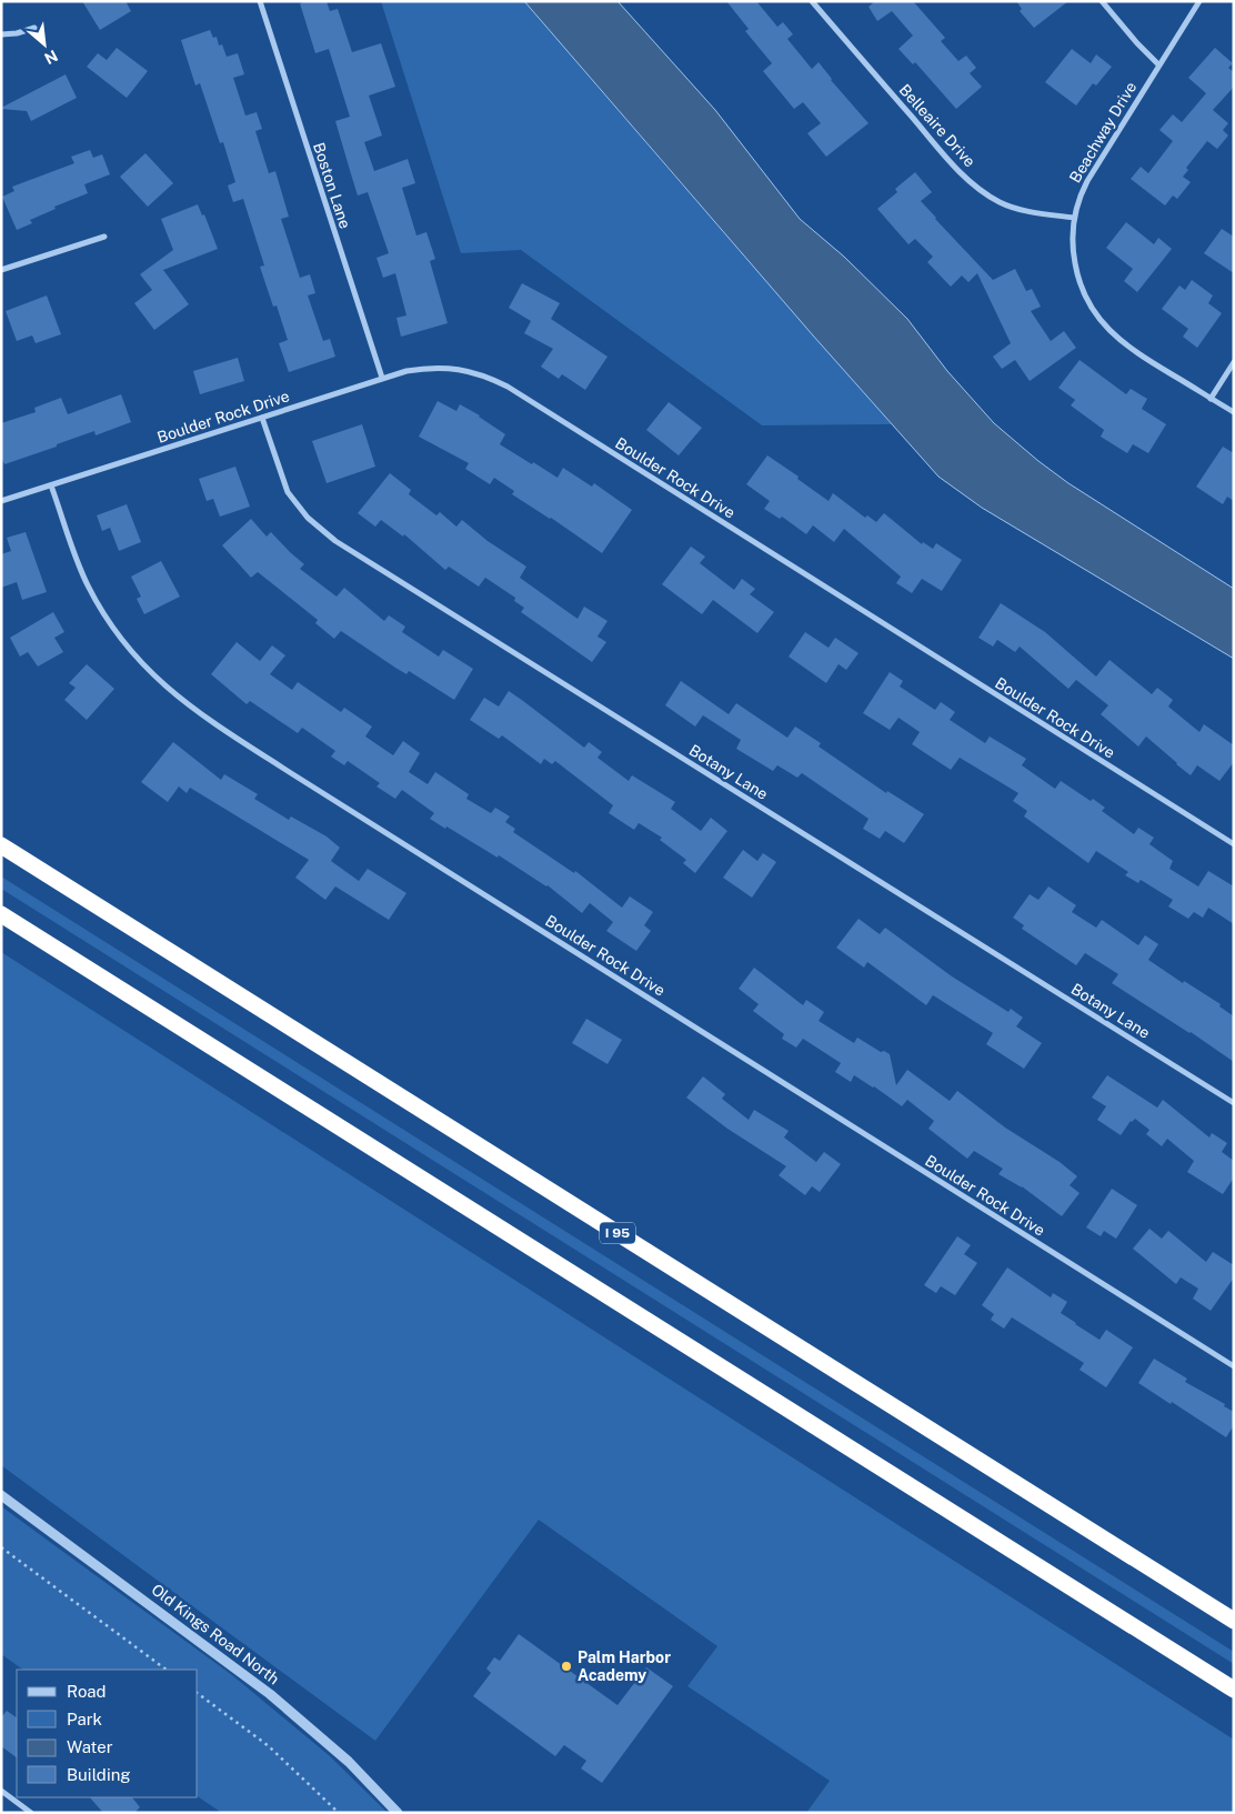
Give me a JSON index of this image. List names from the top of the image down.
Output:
{
  "streets": {
    "highway": ["I 95"],
    "street": [
      "Belleaire Drive",
      "Beachway Drive",
      "Boston Lane",
      "Boulder Rock Drive",
      "Botany Lane",
      "Old Kings Road North"
    ]
  },
  "crossings": [
    ["Belleaire Drive", "Beachway Drive"],
    ["Boston Lane", "Boulder Rock Drive"],
    ["Boulder Rock Drive", "Botany Lane"]
  ],
  "places": ["Palm Harbor Academy"],
  "legend": [
    "Road",
    "Park",
    "Water",
    "Building"
  ],
  "north": "bottom right"
}
